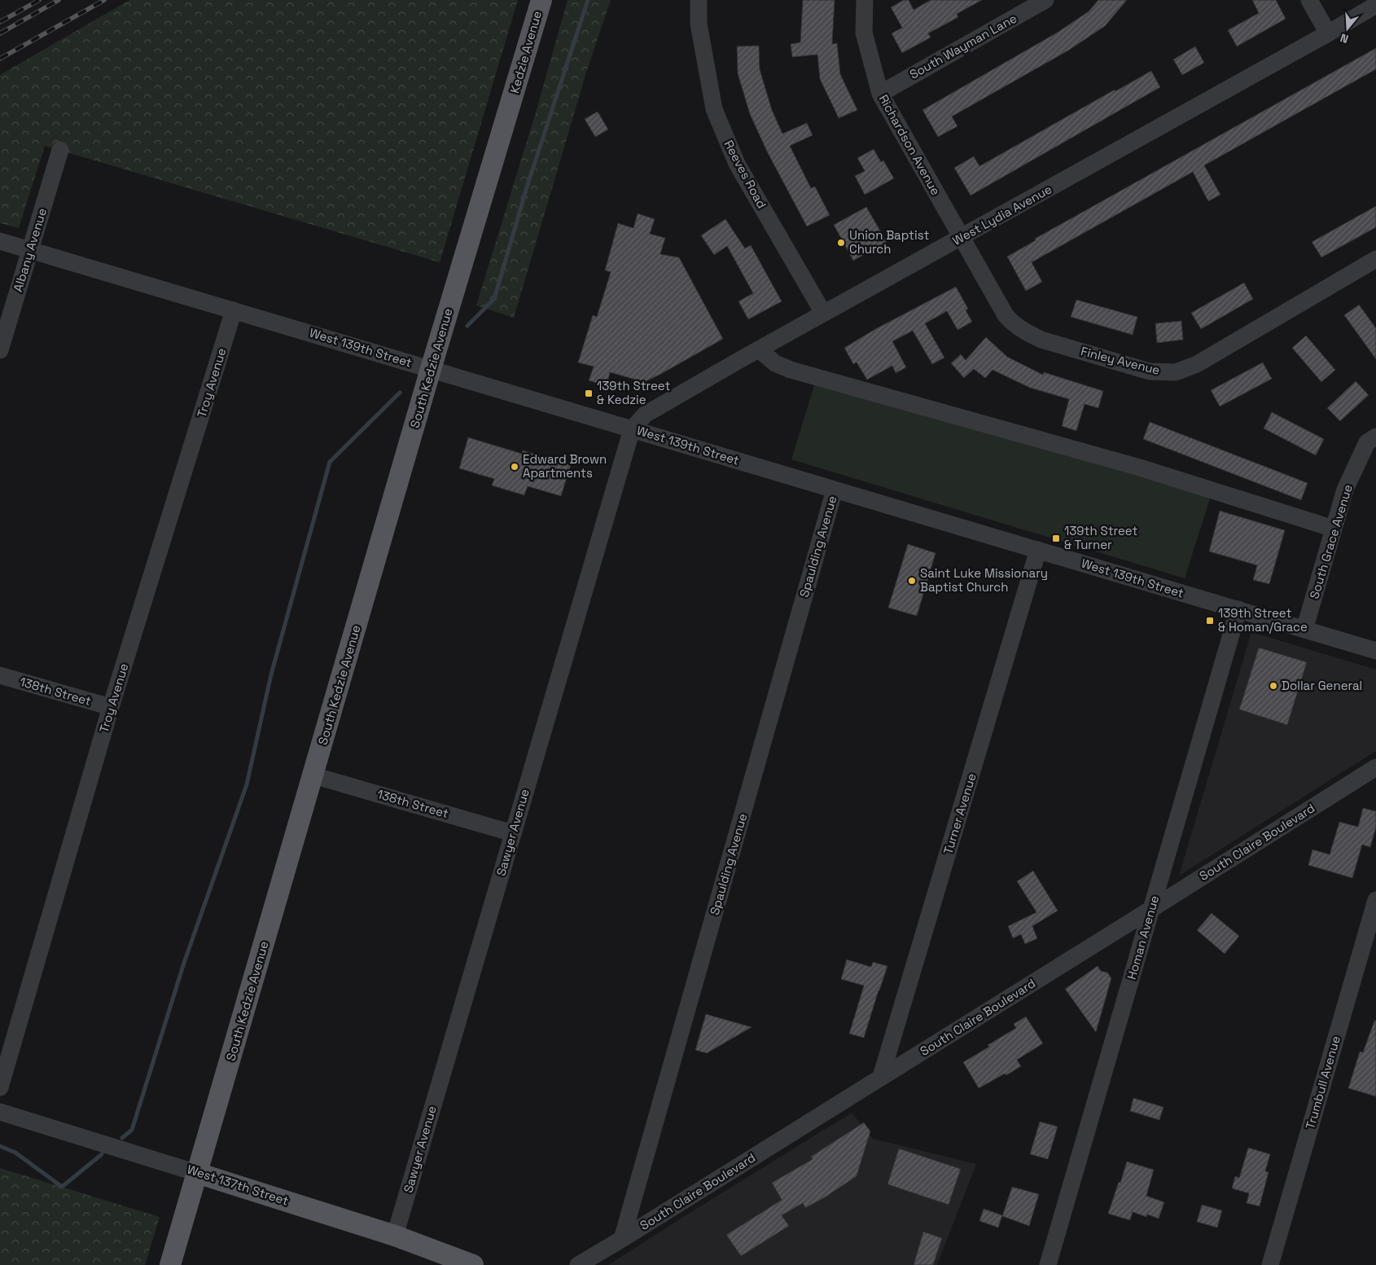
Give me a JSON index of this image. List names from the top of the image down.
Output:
{
  "streets": {
    "main road": ["Kedzie Avenue", "South Kedzie Avenue", "West 137th Street"],
    "street": [
      "South Wayman Lane",
      "Richardson Avenue",
      "Reeves Road",
      "West Lydia Avenue",
      "Albany Avenue",
      "West 139th Street",
      "Finley Avenue",
      "Troy Avenue",
      "South Grace Avenue",
      "Spaulding Avenue",
      "138th Street",
      "Turner Avenue",
      "Sawyer Avenue",
      "South Claire Boulevard",
      "Homan Avenue",
      "Trumbull Avenue"
    ]
  },
  "crossings": [
    ["South Wayman Lane", "Richardson Avenue"],
    ["Kedzie Avenue", "South Kedzie Avenue"],
    ["Richardson Avenue", "West Lydia Avenue"],
    ["Richardson Avenue", "Finley Avenue"],
    ["Reeves Road", "West Lydia Avenue"],
    ["West Lydia Avenue", "West 139th Street"],
    ["West Lydia Avenue", "Finley Avenue"],
    ["West Lydia Avenue", "Sawyer Avenue"],
    ["Albany Avenue", "West 139th Street"],
    ["West 139th Street", "South Kedzie Avenue"],
    ["West 139th Street", "Troy Avenue"],
    ["West 139th Street", "South Grace Avenue"],
    ["West 139th Street", "Spaulding Avenue"],
    ["West 139th Street", "Turner Avenue"],
    ["West 139th Street", "Sawyer Avenue"],
    ["West 139th Street", "Homan Avenue"],
    ["South Kedzie Avenue", "138th Street"],
    ["South Kedzie Avenue", "West 137th Street"],
    ["Troy Avenue", "138th Street"],
    ["Spaulding Avenue", "South Claire Boulevard"],
    ["138th Street", "Sawyer Avenue"],
    ["Turner Avenue", "South Claire Boulevard"],
    ["Sawyer Avenue", "West 137th Street"],
    ["South Claire Boulevard", "Homan Avenue"]
  ],
  "places": {
    "other": [
      "Union Baptist Church",
      "Edward Brown Apartments",
      "Saint Luke Missionary Baptist Church",
      "Dollar General"
    ],
    "transit": ["139th Street & Kedzie", "139th Street & Turner", "139th Street & Homan/Grace"]
  },
  "north": "bottom"
}
